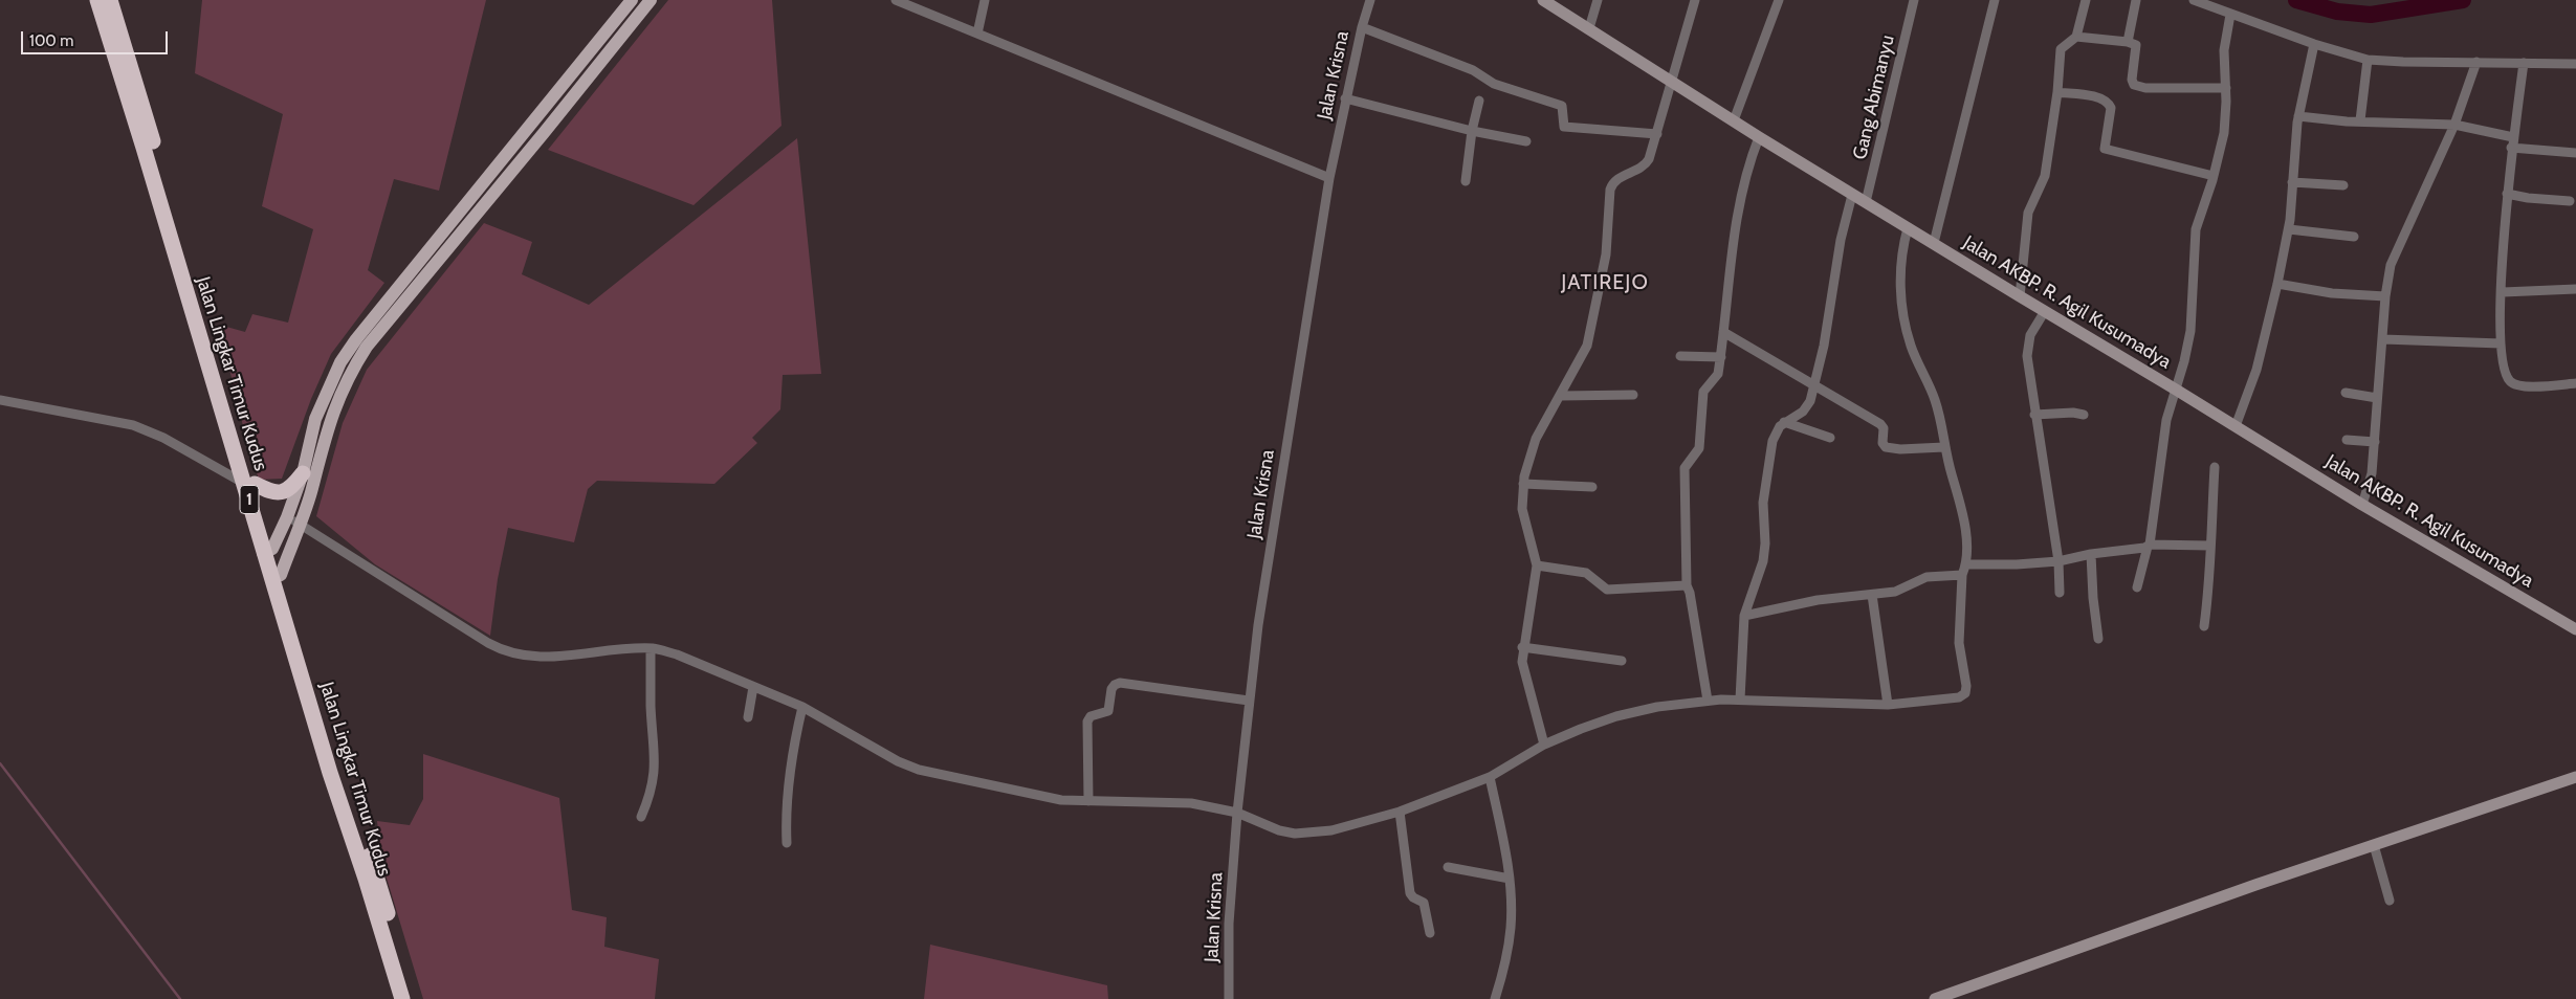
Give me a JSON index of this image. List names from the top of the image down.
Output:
{
  "streets": {
    "highway": ["Jalan Lingkar Timur Kudus", "1"],
    "main road": ["Jalan AKBP. R. Agil Kusumadya"],
    "street": ["Jalan Krisna", "Gang Abimanyu"]
  },
  "crossings": [
    ["Gang Abimanyu", "Jalan AKBP. R. Agil Kusumadya"]
  ],
  "districts": ["JATIREJO"],
  "scale_bar": "100 m"
}
